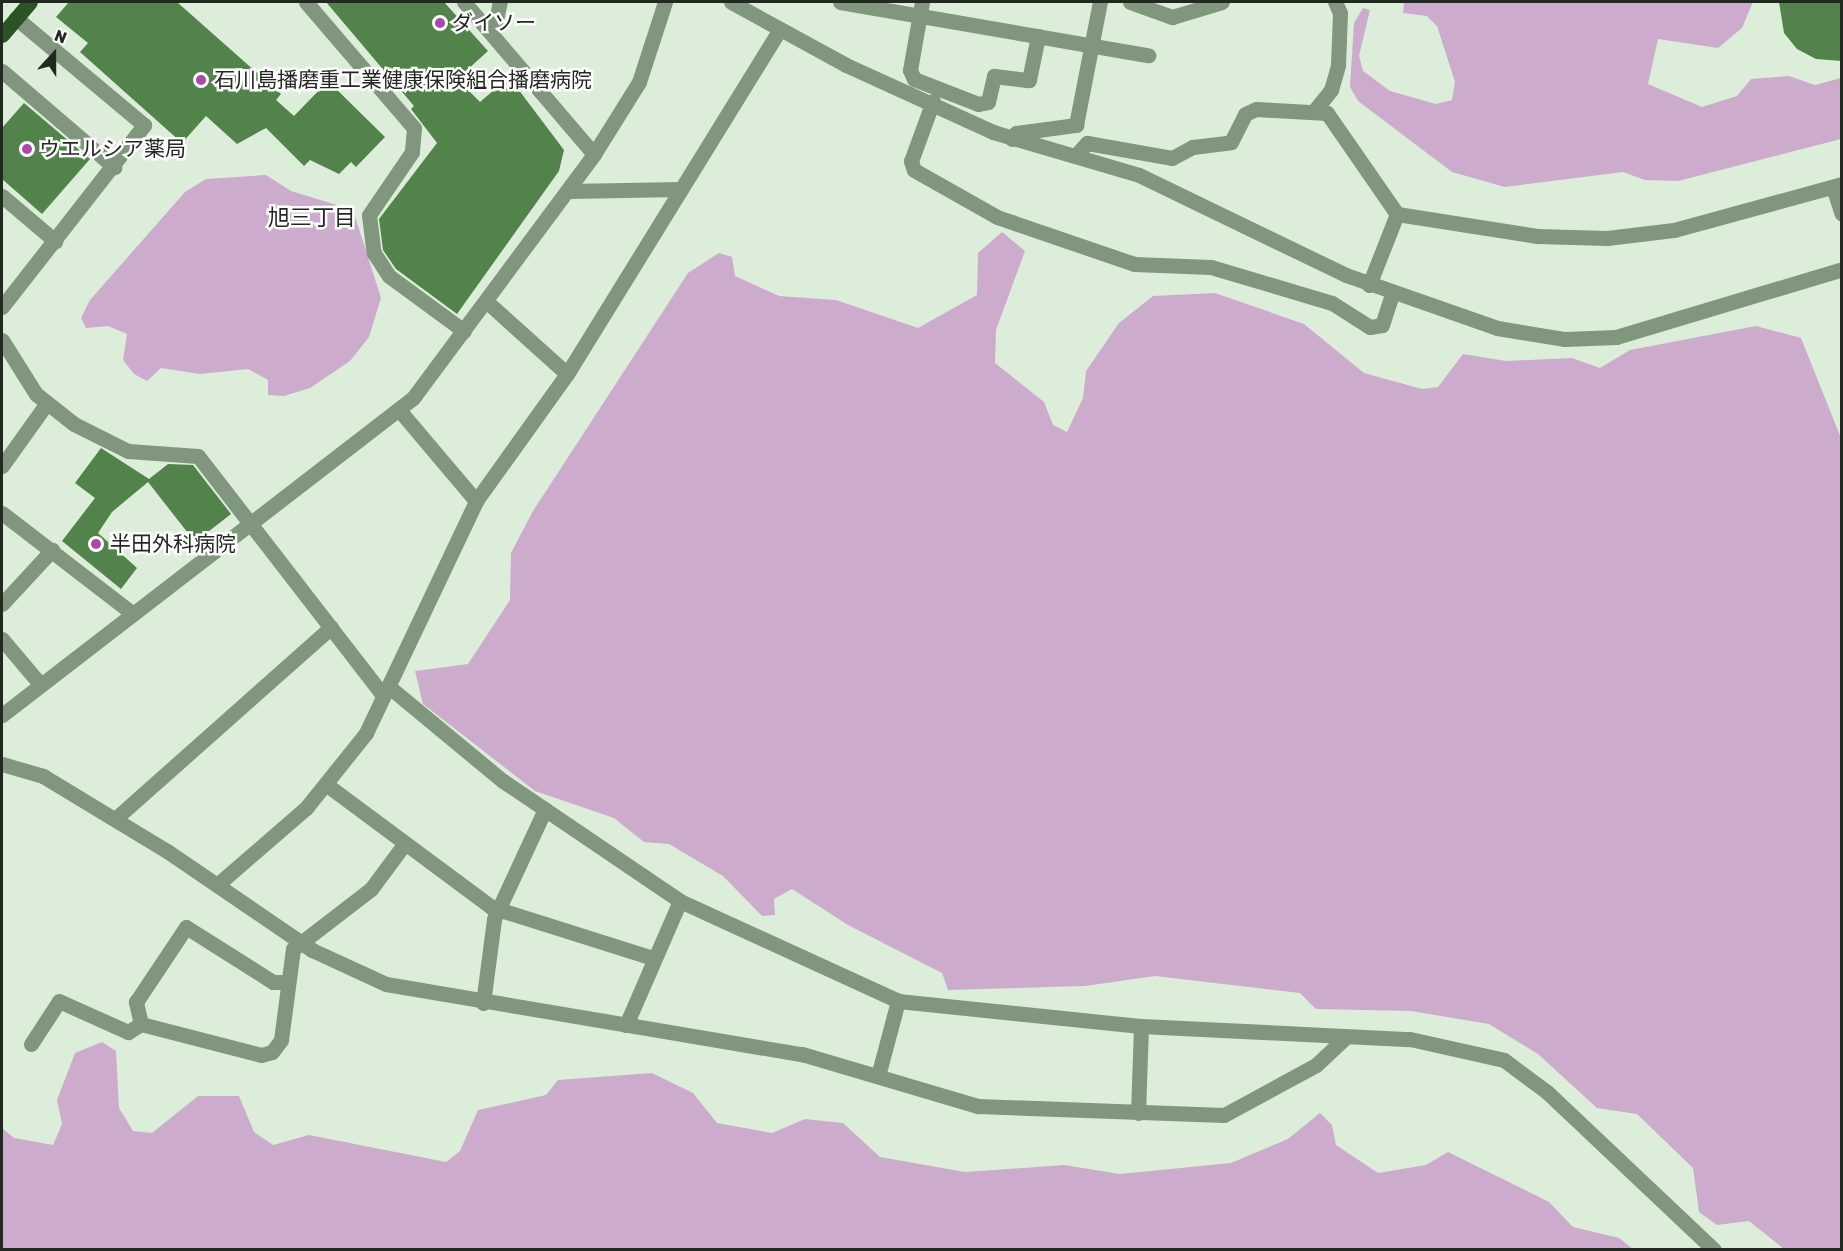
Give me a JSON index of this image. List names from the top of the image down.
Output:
{
  "districts": ["旭三丁目"],
  "places": [
    "ダイソー",
    "石川島播磨重工業健康保険組合播磨病院",
    "ウエルシア薬局",
    "半田外科病院"
  ],
  "north": "top"
}
